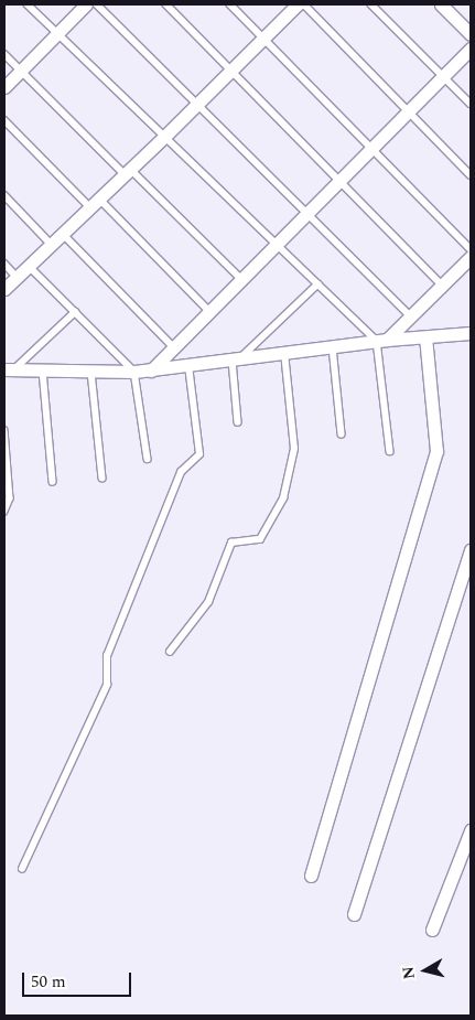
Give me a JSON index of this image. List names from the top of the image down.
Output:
{
  "scale_bar": "50 m",
  "north": "left"
}
